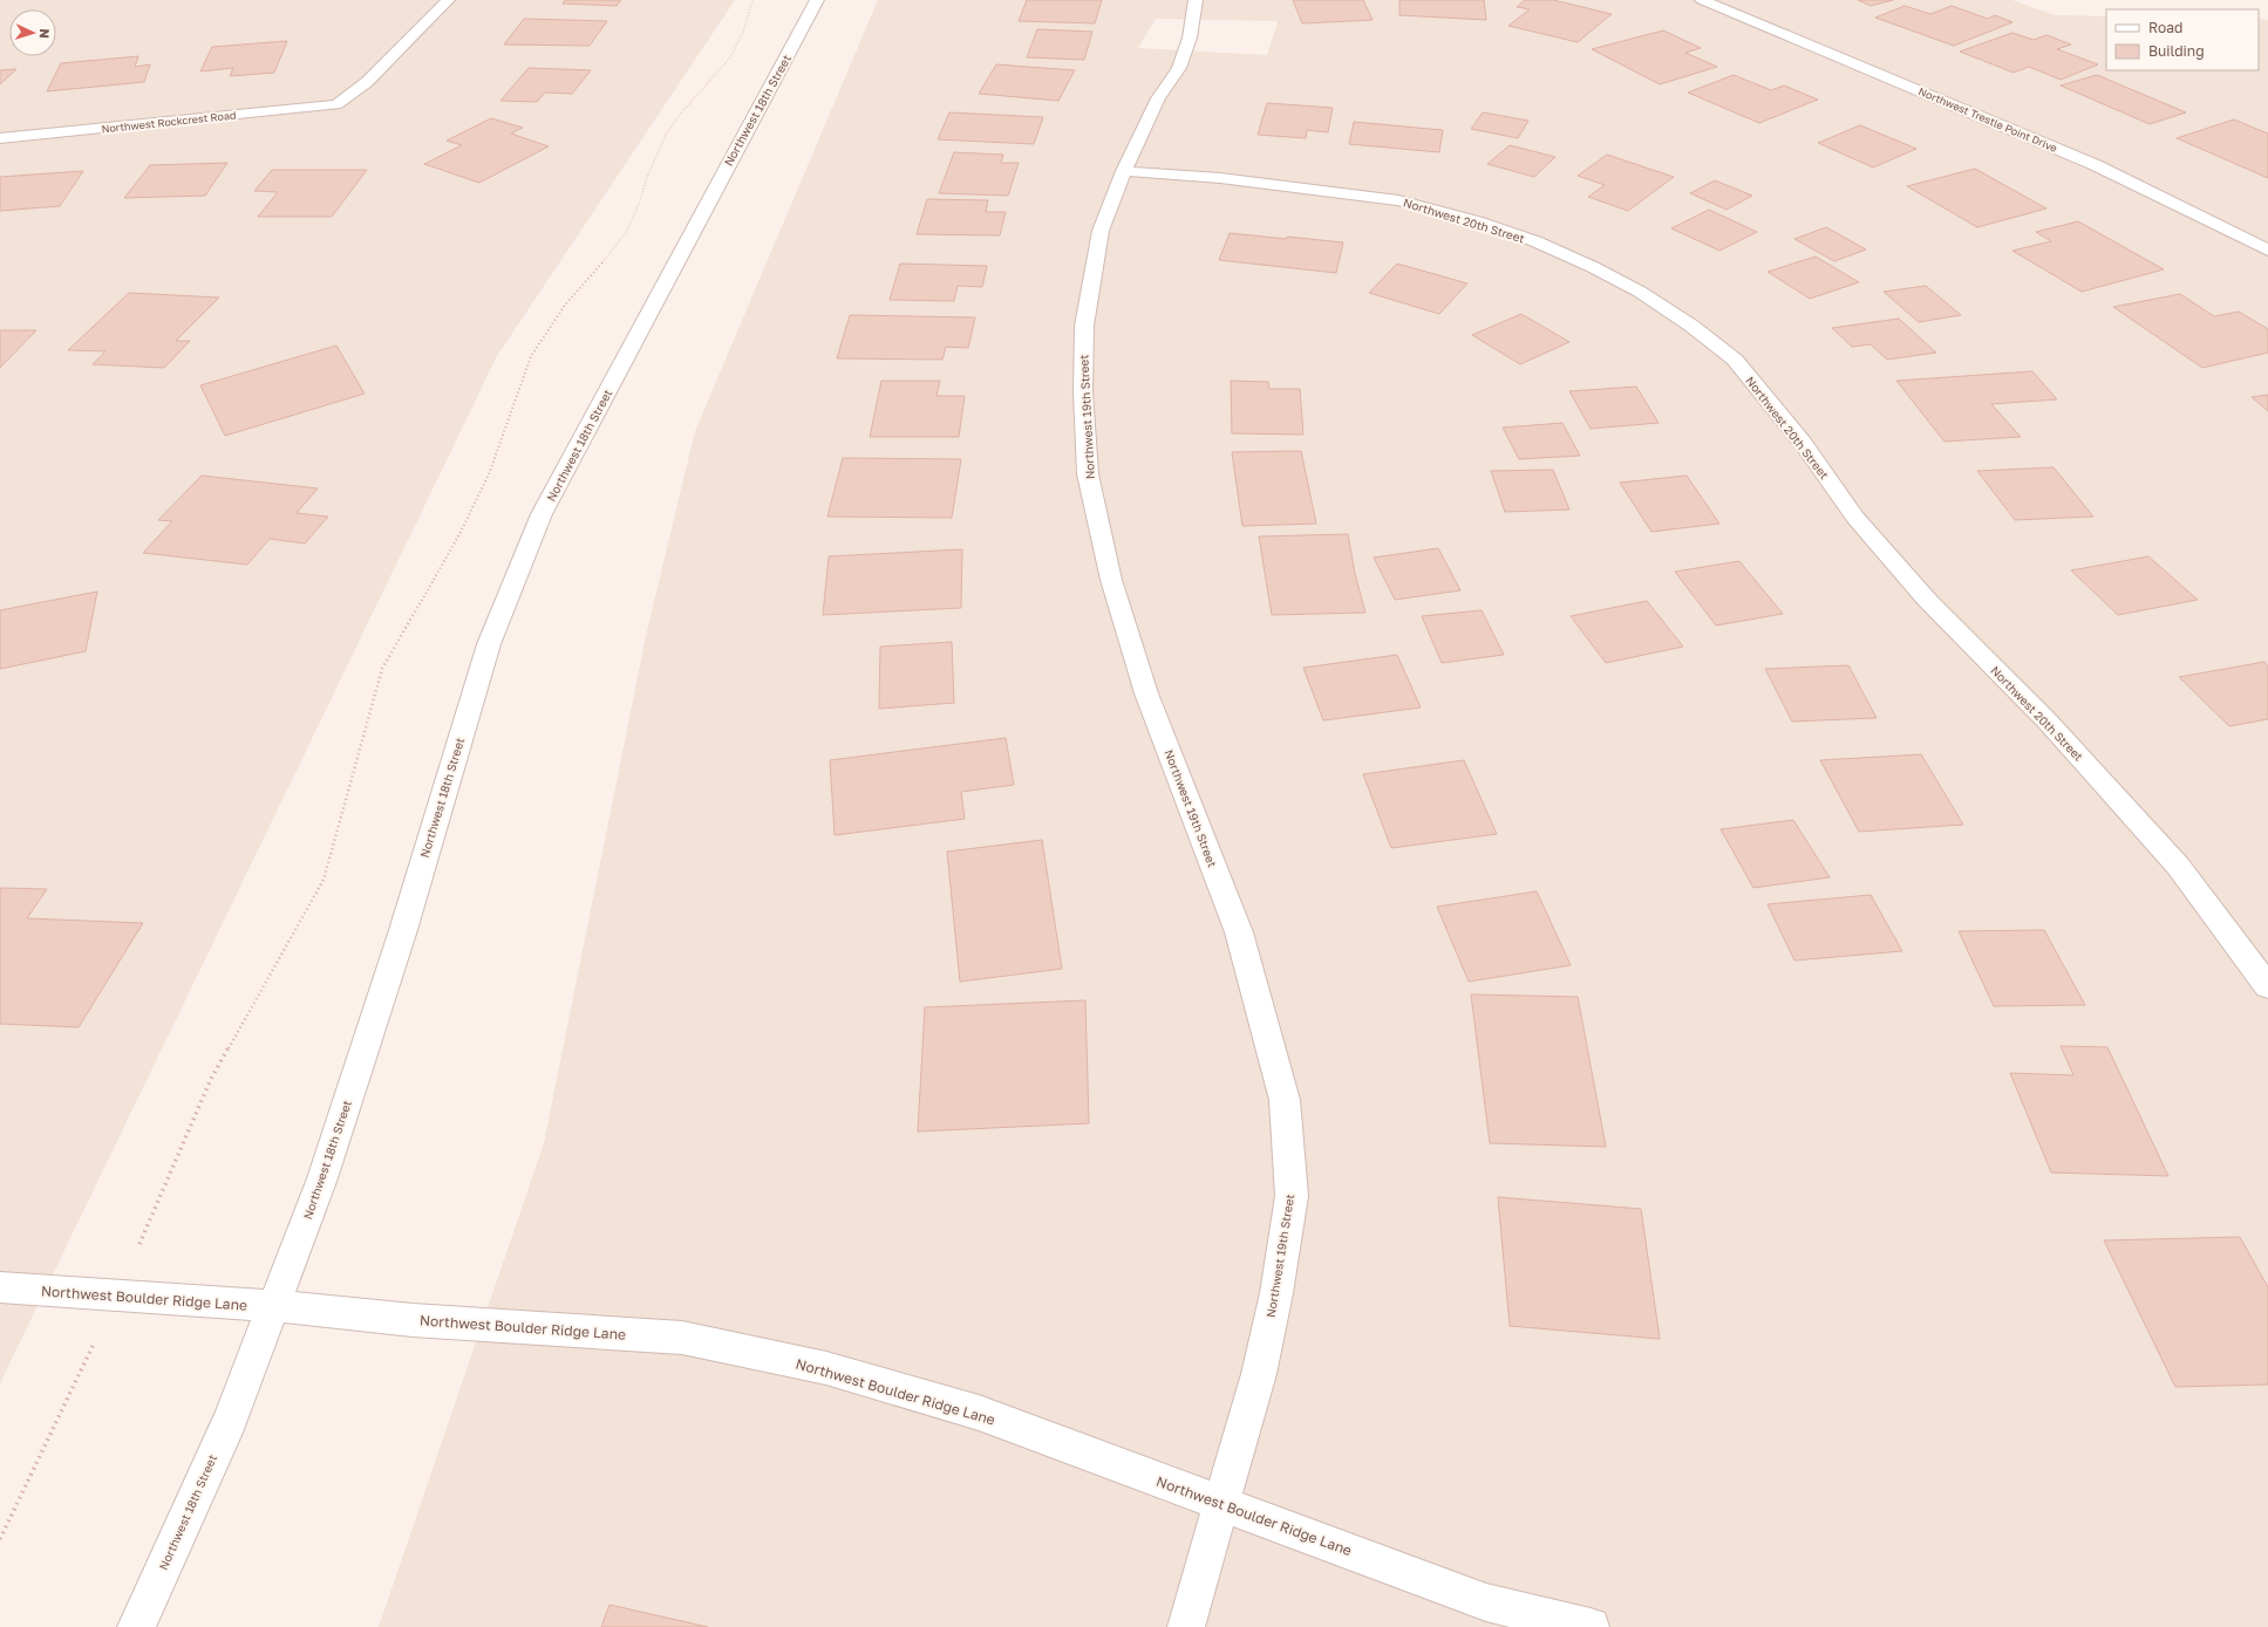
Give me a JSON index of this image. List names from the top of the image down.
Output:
{
  "streets": {
    "street": [
      "Northwest 18th Street",
      "Northwest Trestle Point Drive",
      "Northwest Rockcrest Road",
      "Northwest 20th Street",
      "Northwest 19th Street",
      "Northwest Boulder Ridge Lane"
    ]
  },
  "crossings": [
    ["Northwest 18th Street", "Northwest Boulder Ridge Lane"],
    ["Northwest 20th Street", "Northwest 19th Street"],
    ["Northwest 19th Street", "Northwest Boulder Ridge Lane"]
  ],
  "legend": ["Road", "Building"],
  "north": "right"
}
